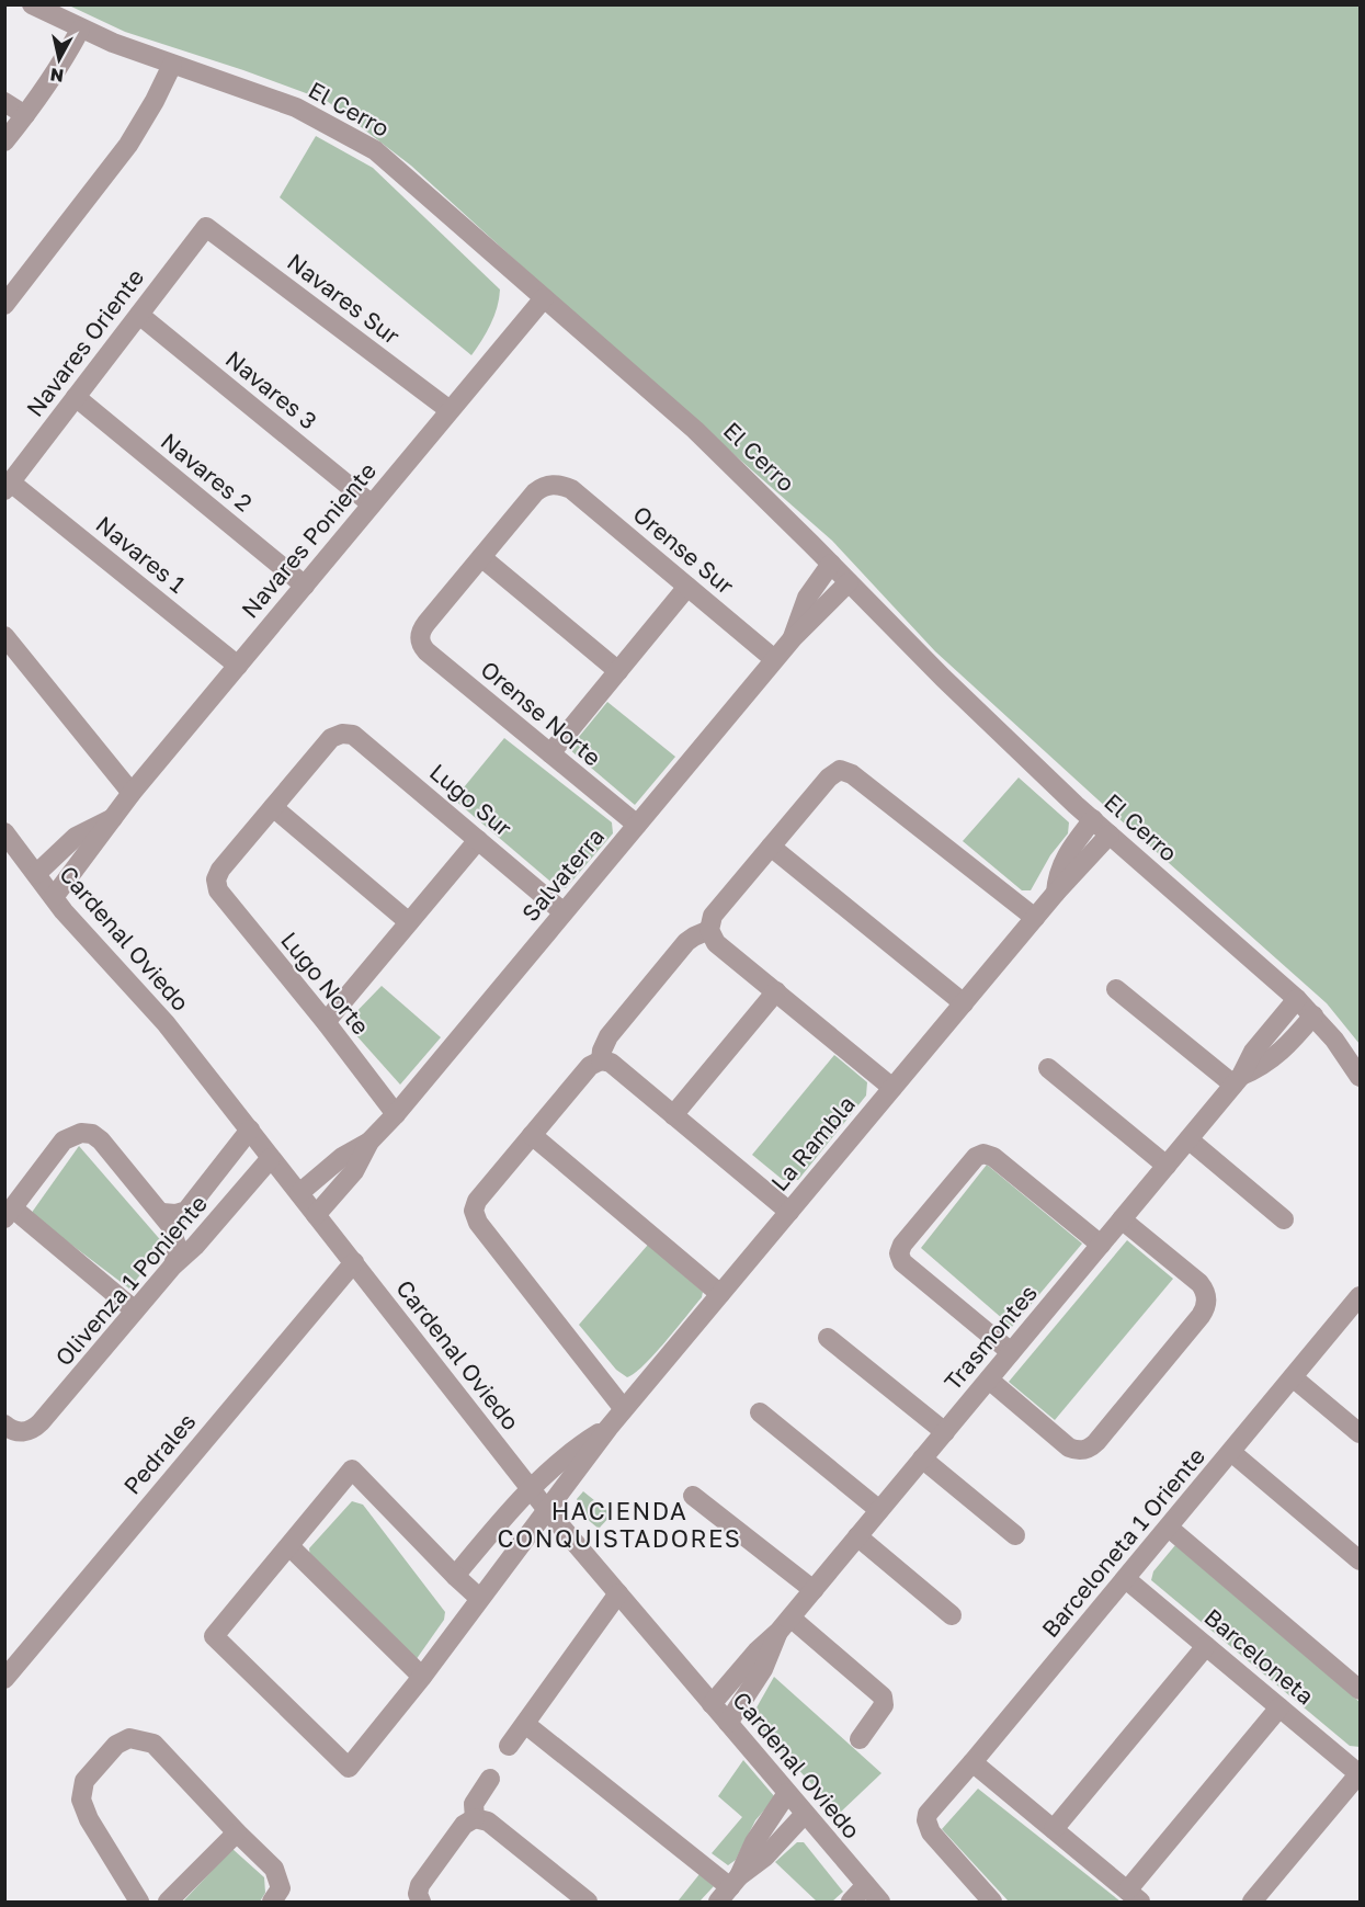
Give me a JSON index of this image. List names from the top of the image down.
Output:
{
  "streets": {
    "street": [
      "El Cerro",
      "Navares Sur",
      "Navares Oriente",
      "Navares 3",
      "Navares 2",
      "Navares Poniente",
      "Orense Sur",
      "Navares 1",
      "Orense Norte",
      "Lugo Sur",
      "Salvaterra",
      "Cardenal Oviedo",
      "Lugo Norte",
      "La Rambla",
      "Olivenza 1 Poniente",
      "Trasmontes",
      "Pedrales",
      "Barceloneta 1 Oriente",
      "Barceloneta"
    ]
  },
  "crossings": [
    ["El Cerro", "Navares Poniente"],
    ["El Cerro", "Salvaterra"],
    ["El Cerro", "La Rambla"],
    ["El Cerro", "Trasmontes"],
    ["Navares Sur", "Navares Oriente"],
    ["Navares Sur", "Navares Poniente"],
    ["Navares Oriente", "Navares 3"],
    ["Navares Oriente", "Navares 2"],
    ["Navares Oriente", "Navares 1"],
    ["Navares 3", "Navares Poniente"],
    ["Navares 2", "Navares Poniente"],
    ["Navares Poniente", "Navares 1"],
    ["Navares Poniente", "Cardenal Oviedo"],
    ["Orense Sur", "Orense Norte"],
    ["Orense Sur", "Salvaterra"],
    ["Orense Norte", "Salvaterra"],
    ["Lugo Sur", "Salvaterra"],
    ["Lugo Sur", "Lugo Norte"],
    ["Salvaterra", "Cardenal Oviedo"],
    ["Salvaterra", "Lugo Norte"],
    ["Cardenal Oviedo", "La Rambla"],
    ["Cardenal Oviedo", "Olivenza 1 Poniente"],
    ["Cardenal Oviedo", "Trasmontes"],
    ["Cardenal Oviedo", "Pedrales"],
    ["Barceloneta 1 Oriente", "Barceloneta"]
  ],
  "districts": ["HACIENDA CONQUISTADORES"],
  "north": "bottom"
}
